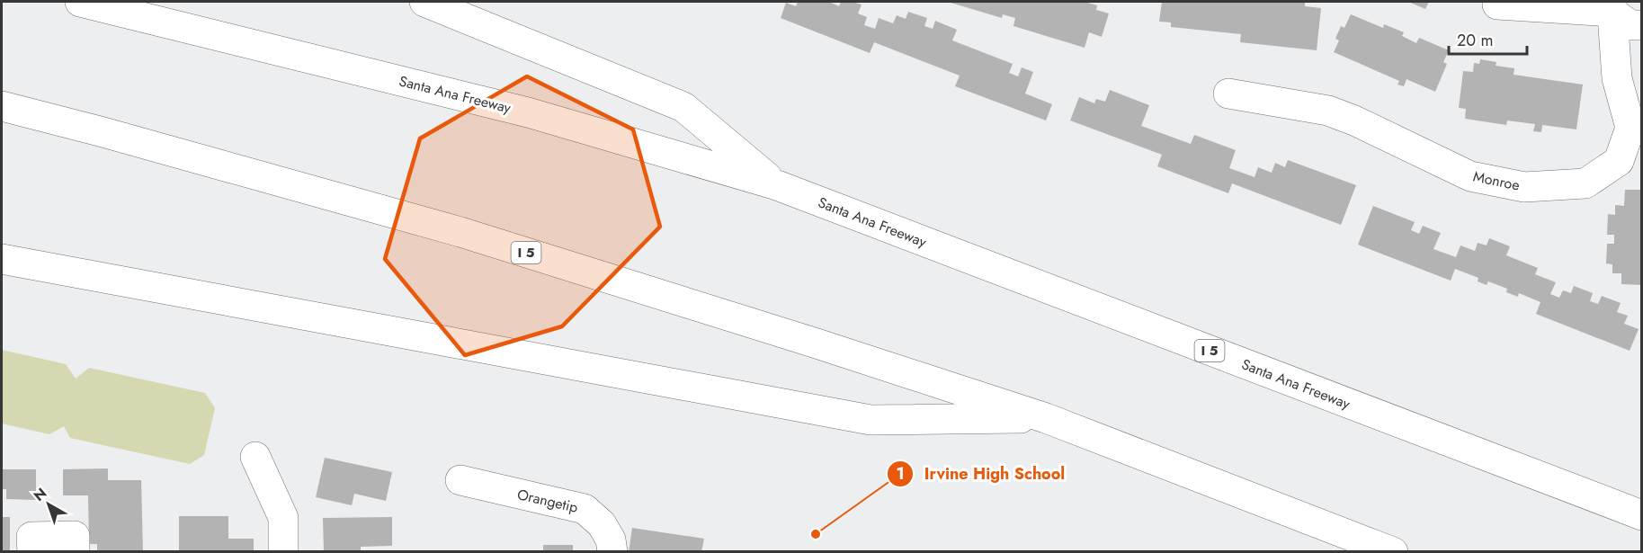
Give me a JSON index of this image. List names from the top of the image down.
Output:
{
  "streets": {
    "main road": [
      "Santa Ana Freeway",
      "Monroe",
      "I 5",
      "Orangetip"
    ]
  },
  "places": ["Irvine High School"],
  "scale_bar": "20 m",
  "north": "top left"
}
